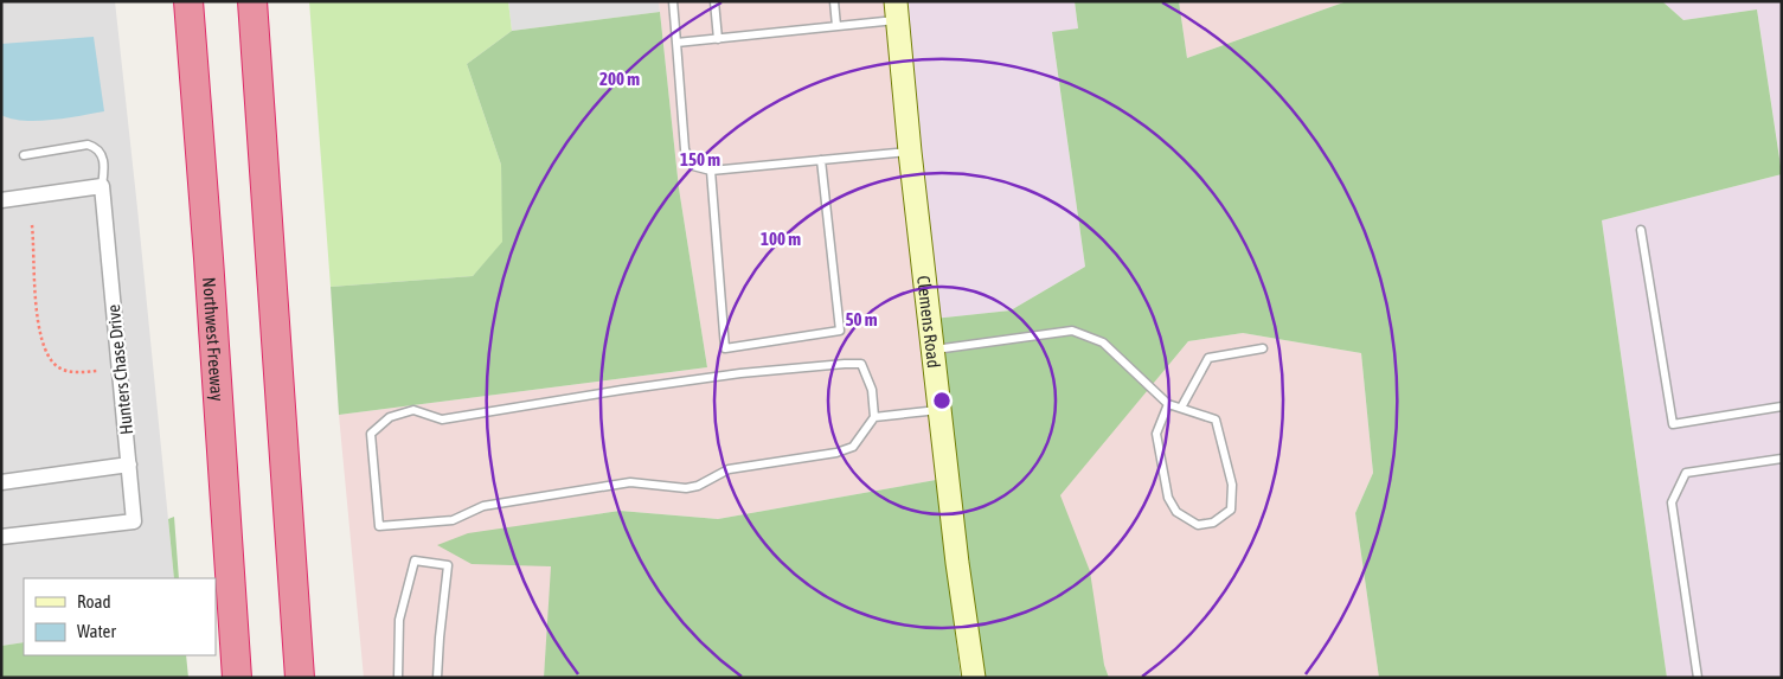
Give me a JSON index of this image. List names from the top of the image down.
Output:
{
  "streets": {
    "highway": ["Northwest Freeway"],
    "street": ["Clemens Road", "Hunters Chase Drive"]
  },
  "legend": ["Road", "Water"],
  "rings": [
    "200 m",
    "150 m",
    "100 m",
    "50 m"
  ]
}
